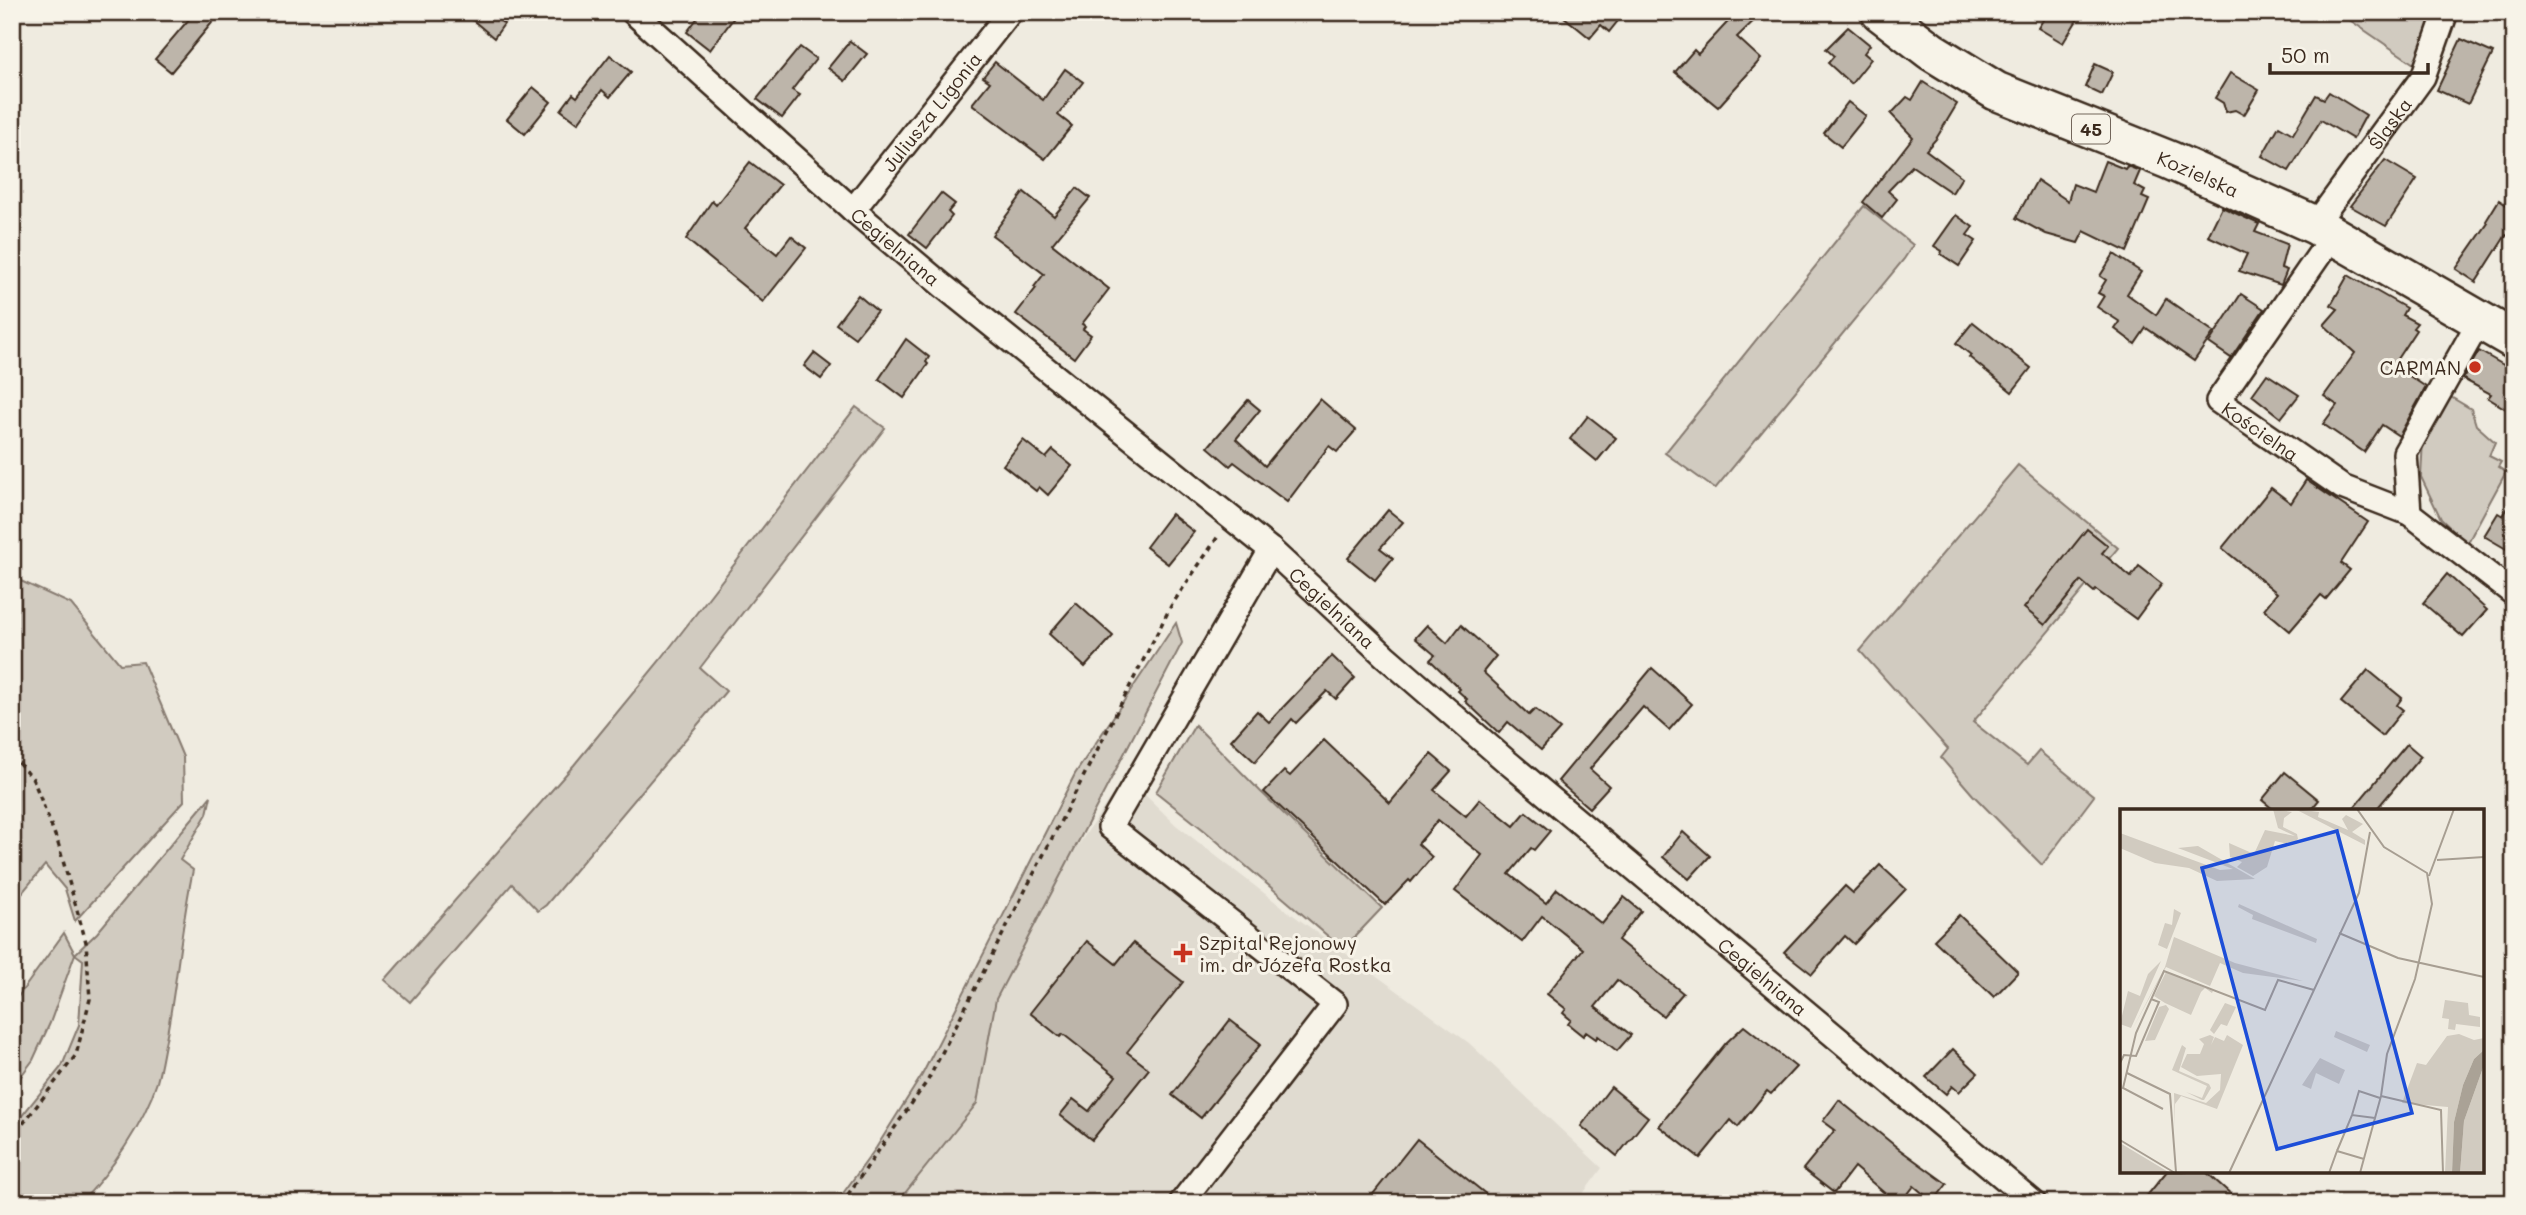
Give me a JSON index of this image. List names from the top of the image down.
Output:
{
  "streets": {
    "main road": ["45", "Kozielska"],
    "street": [
      "Juliusza Ligonia",
      "Śląska",
      "Cegielniana",
      "Kościelna"
    ]
  },
  "crossings": [
    ["Juliusza Ligonia", "Cegielniana"],
    ["Śląska", "Kozielska"],
    ["Śląska", "Kościelna"],
    ["Kozielska", "Kościelna"]
  ],
  "places": {
    "other": ["CARMAN"],
    "health": ["Szpital Rejonowy im. dr Józefa Rostka"]
  },
  "scale_bar": "50 m"
}
